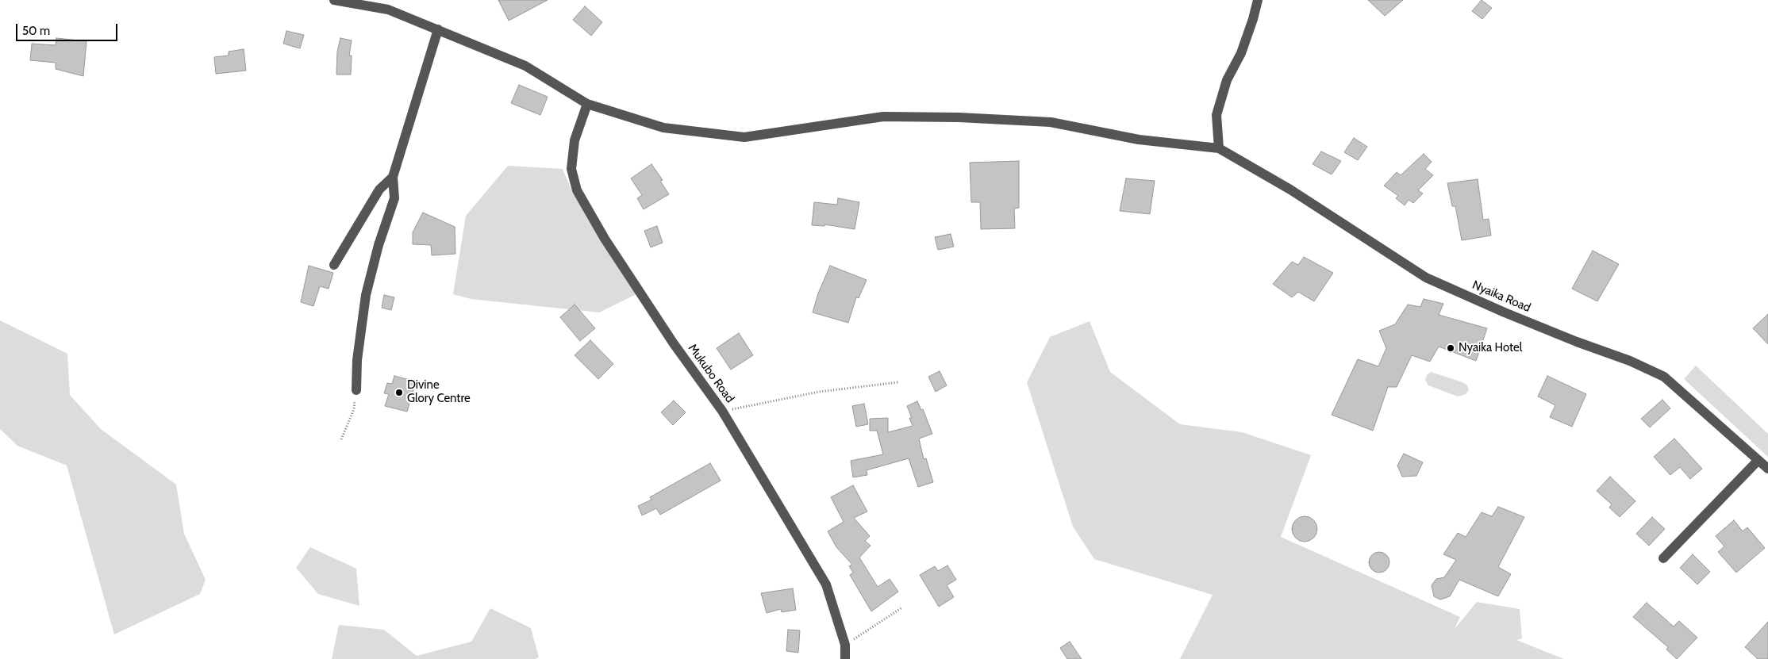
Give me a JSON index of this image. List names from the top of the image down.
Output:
{
  "streets": {
    "street": ["Nyaika Road", "Mukubo Road"]
  },
  "places": ["Nyaika Hotel", "Divine Glory Centre"],
  "scale_bar": "50 m"
}
